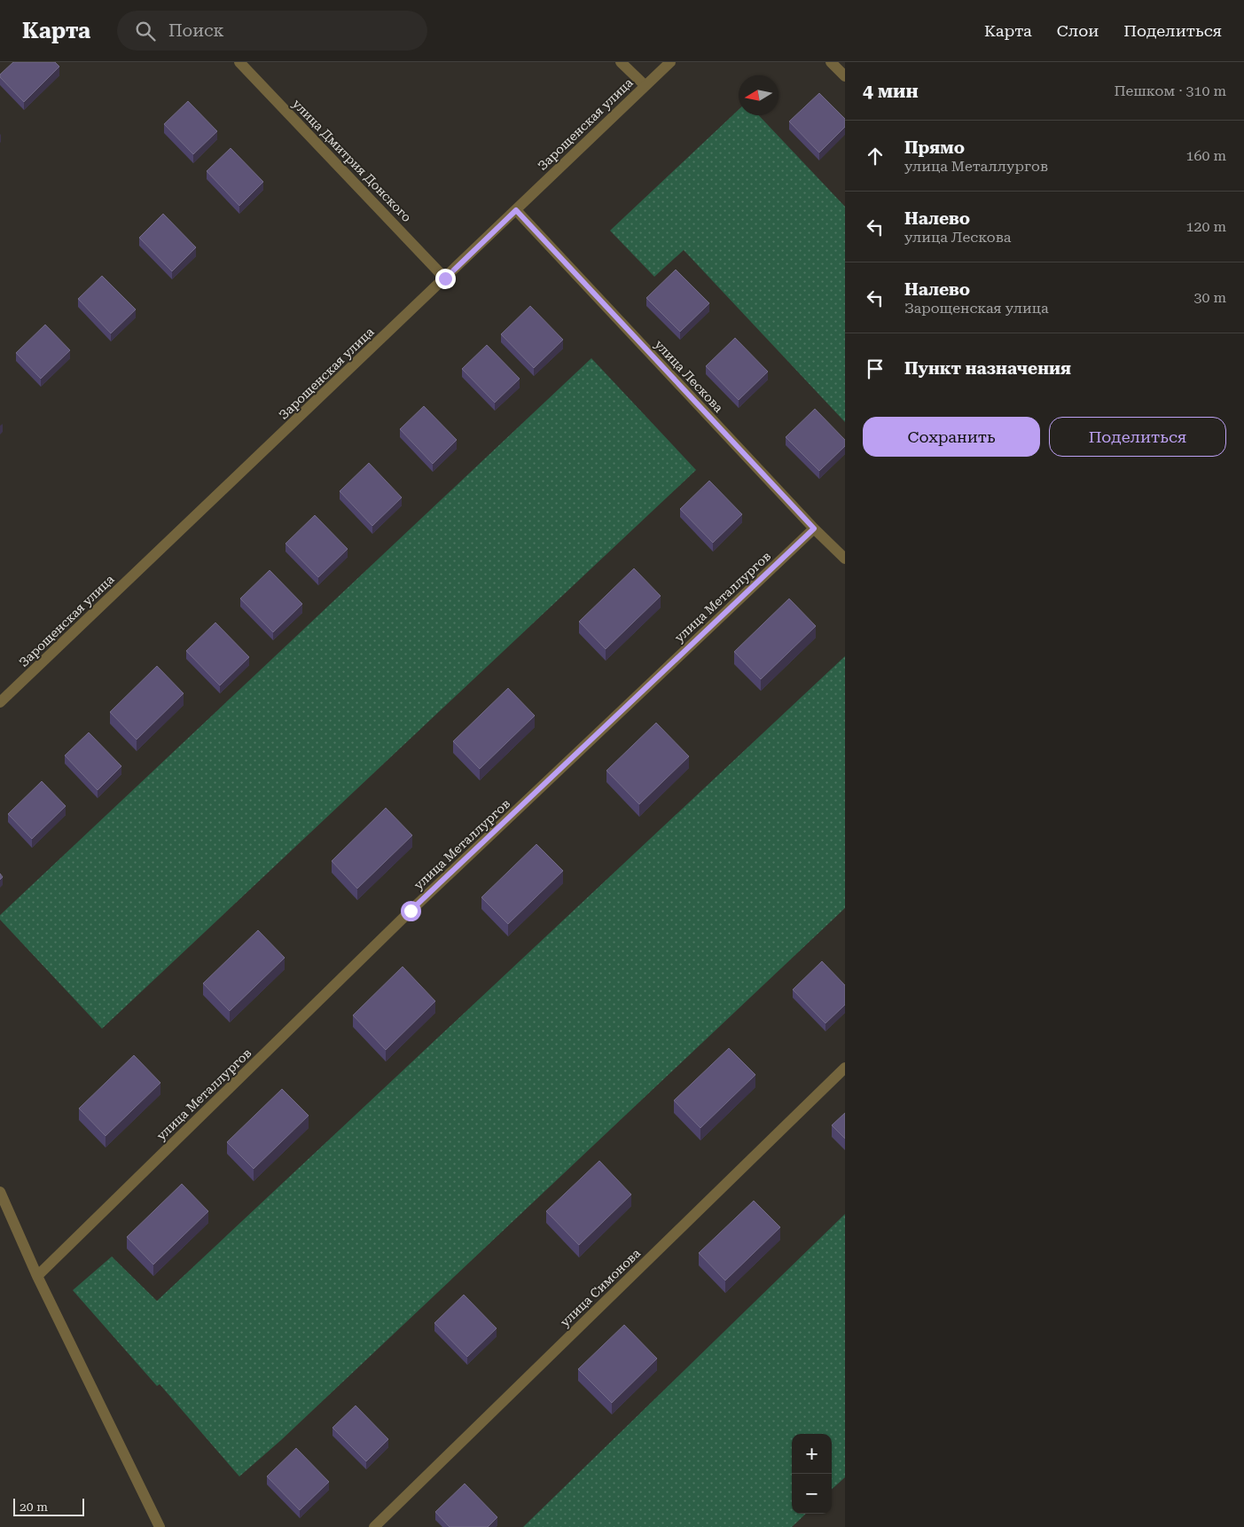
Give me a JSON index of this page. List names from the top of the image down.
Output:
{
  "streets": {
    "street": [
      "Зарощенская улица",
      "улица Дмитрия Донского",
      "улица Лескова",
      "улица Металлургов",
      "улица Симонова"
    ]
  },
  "crossings": [
    ["Зарощенская улица", "улица Дмитрия Донского"],
    ["Зарощенская улица", "улица Лескова"],
    ["улица Лескова", "улица Металлургов"]
  ],
  "scale_bar": "20 m",
  "north": "left",
  "page": {
    "header": "Карта",
    "search": "Поиск",
    "nav": ["Карта", "Слои", "Поделиться"],
    "heading": ["4 мин", "Пешком · 310 m"],
    "list": [
      ["Прямо", "улица Металлургов", "160 m"],
      ["Налево", "улица Лескова", "120 m"],
      ["Налево", "Зарощенская улица", "30 m"],
      "Пункт назначения"
    ],
    "buttons": ["Сохранить", "Поделиться"],
    "map_buttons": ["+", "−"],
    "scale": "20 m"
  }
}
